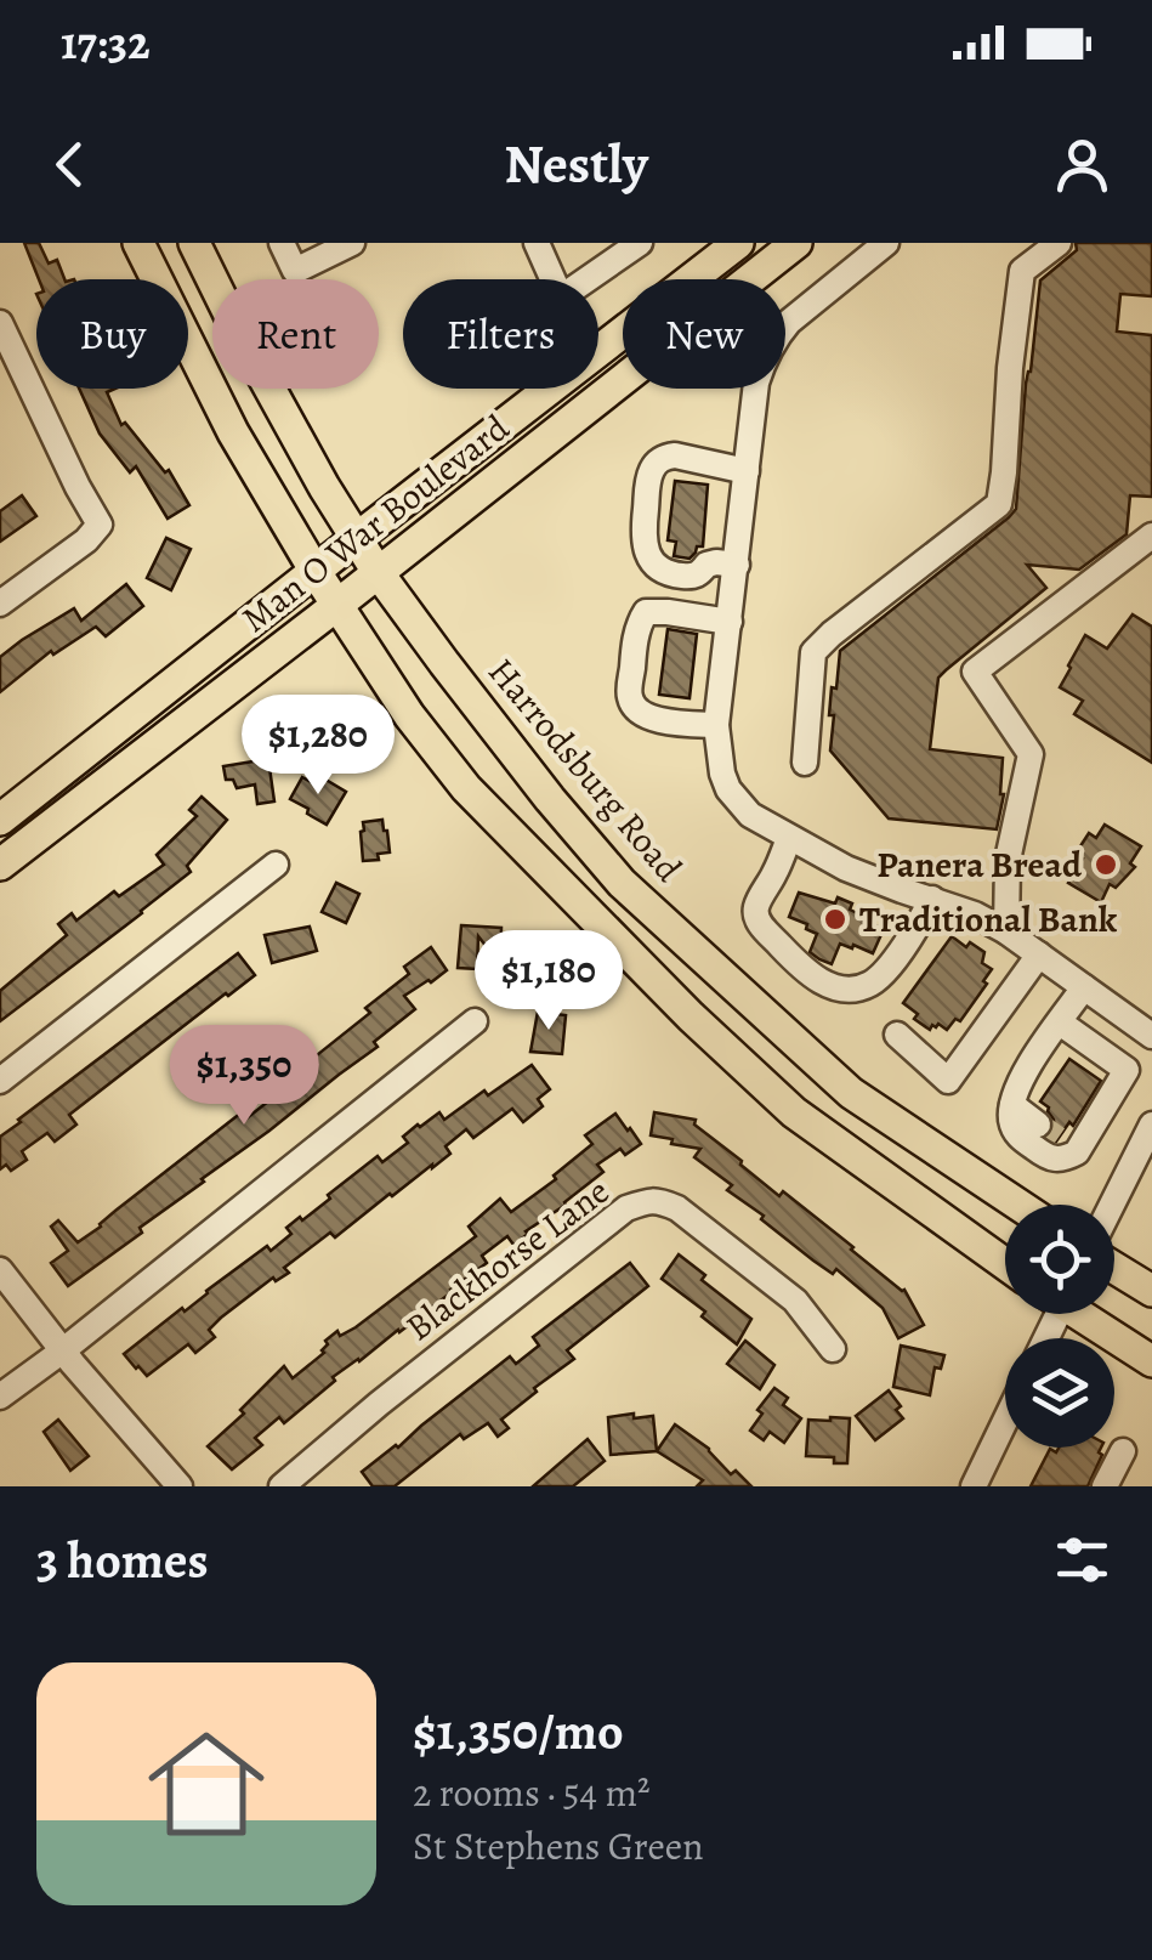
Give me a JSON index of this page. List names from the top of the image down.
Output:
{
  "streets": {
    "main road": ["Man O War Boulevard", "Harrodsburg Road"],
    "street": ["Blackhorse Lane"]
  },
  "crossings": [
    ["Man O War Boulevard", "Harrodsburg Road"]
  ],
  "places": ["Panera Bread", "Traditional Bank"],
  "page": {
    "status": "17:32",
    "header": "Nestly",
    "chip": [
      "Buy",
      "Rent",
      "Filters",
      "New"
    ],
    "price": ["$1,280", "$1,180", "$1,350"],
    "heading": "3 homes",
    "list": [
      {
        "name": "$1,350/mo",
        "note": "2 rooms · 54 m² · St Stephens Green"
      }
    ]
  }
}
